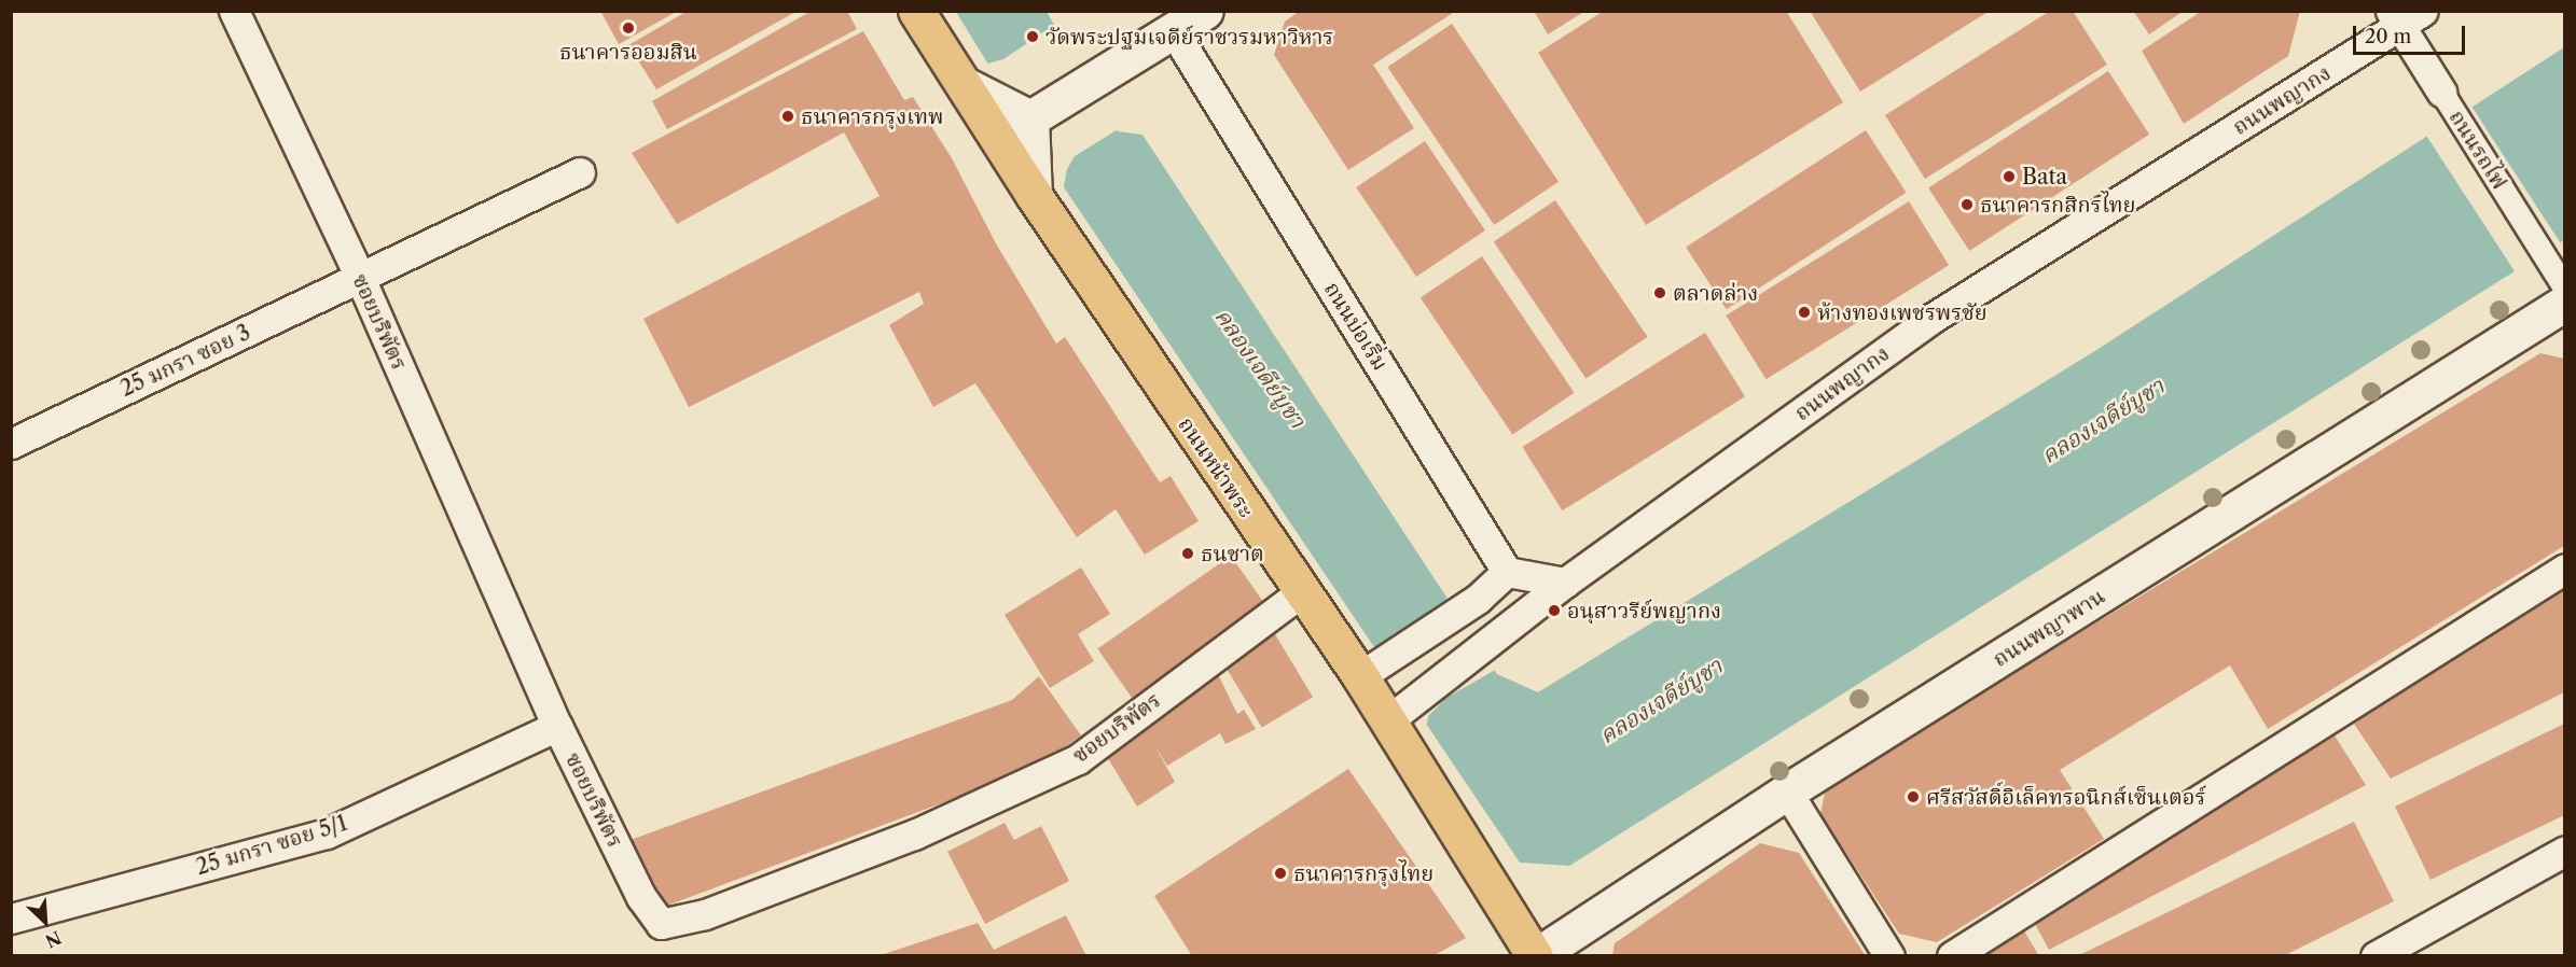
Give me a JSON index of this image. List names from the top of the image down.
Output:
{
  "streets": {
    "main road": ["ถนนหน้าพระ", "ถนนพญาพาน"],
    "street": [
      "ถนนพญากง",
      "ถนนรถไฟ",
      "ซอยบริพัตร",
      "ถนนบ่อเริ่ม",
      "25 มกรา ซอย 3",
      "25 มกรา ซอย 5/1"
    ]
  },
  "crossings": [
    ["ถนนพญากง", "ถนนรถไฟ"],
    ["ถนนพญากง", "ถนนหน้าพระ"],
    ["ซอยบริพัตร", "25 มกรา ซอย 3"],
    ["ซอยบริพัตร", "ถนนหน้าพระ"],
    ["ซอยบริพัตร", "25 มกรา ซอย 5/1"],
    ["ถนนหน้าพระ", "ถนนพญาพาน"]
  ],
  "water": ["คลองเจดีย์บูชา"],
  "places": [
    "ธนาคารออมสิน",
    "วัดพระปฐมเจดีย์ราชวรมหาวิหาร",
    "ธนาคารกรุงเทพ",
    "Bata",
    "ธนาคารกสิกรไทย",
    "ตลาดล่าง",
    "ห้างทองเพชรพรชัย",
    "ธนชาต",
    "อนุสาวรีย์พญากง",
    "ศรีสวัสดิ์อิเล็คทรอนิกส์เซ็นเตอร์",
    "ธนาคารกรุงไทย"
  ],
  "scale_bar": "20 m",
  "north": "bottom right"
}
